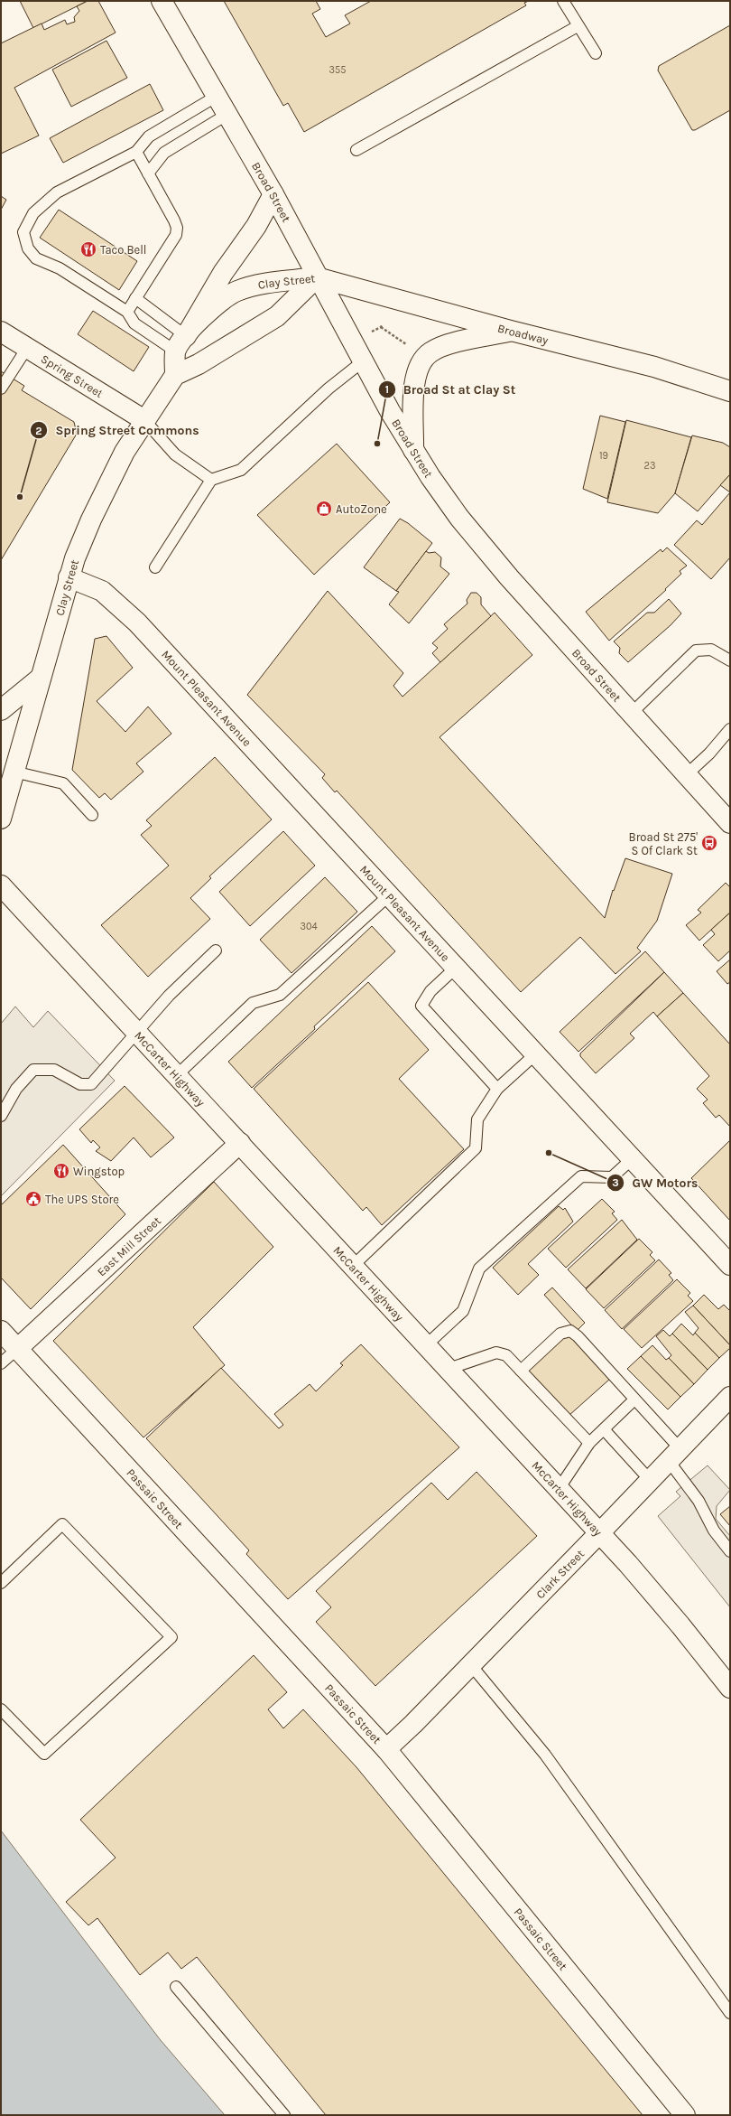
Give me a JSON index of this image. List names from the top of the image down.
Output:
{
  "streets": {
    "main road": [
      "Broad Street",
      "Clay Street",
      "Broadway",
      "Spring Street",
      "Mount Pleasant Avenue",
      "McCarter Highway",
      "East Mill Street",
      "Passaic Street",
      "Clark Street"
    ]
  },
  "crossings": [
    ["Broad Street", "Clay Street"],
    ["Broad Street", "Broadway"],
    ["Clay Street", "Broadway"],
    ["Clay Street", "Spring Street"],
    ["Clay Street", "Mount Pleasant Avenue"],
    ["McCarter Highway", "East Mill Street"],
    ["McCarter Highway", "Clark Street"],
    ["East Mill Street", "Passaic Street"],
    ["Passaic Street", "Clark Street"]
  ],
  "places": {
    "restaurant": ["Taco Bell", "Wingstop"],
    "other": ["Broad St at Clay St", "Spring Street Commons", "GW Motors"],
    "shop": ["AutoZone"],
    "bus stop": ["Broad St 275' S Of Clark St"],
    "public building": ["The UPS Store"]
  },
  "house_numbers": [
    "355",
    "19",
    "23",
    "304"
  ]
}
